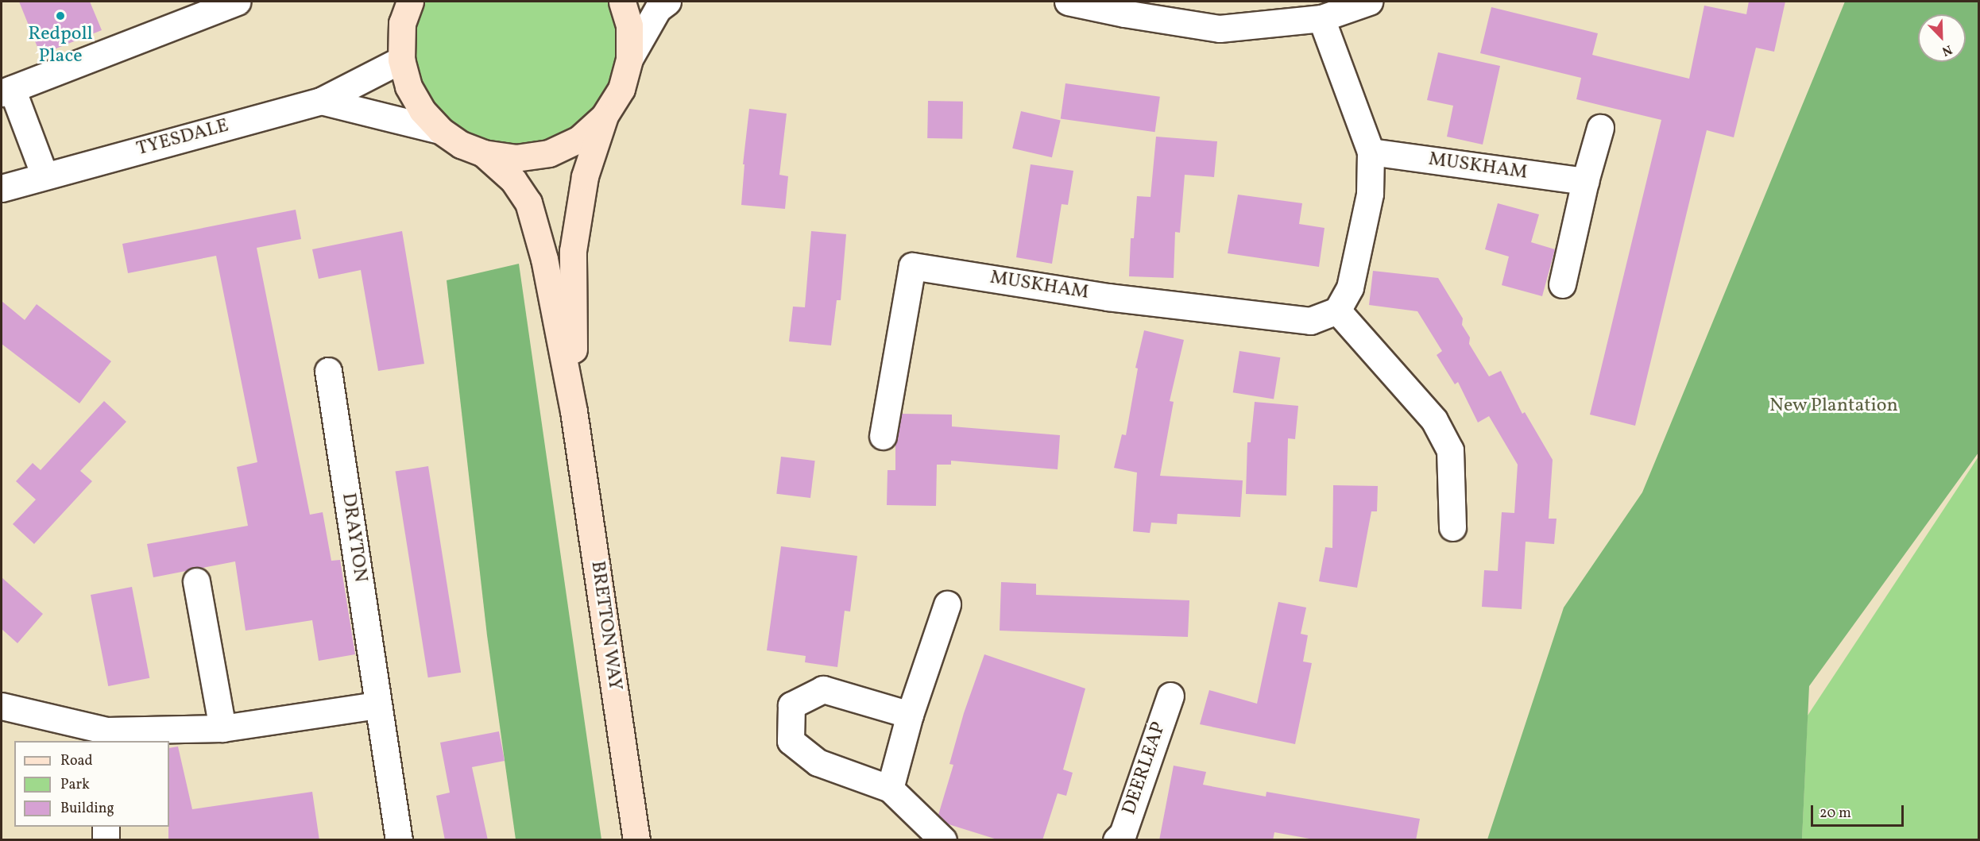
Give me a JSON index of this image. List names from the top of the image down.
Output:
{
  "streets": {
    "street": [
      "TYESDALE",
      "MUSKHAM",
      "DRAYTON",
      "BRETTON WAY",
      "DEERLEAP"
    ]
  },
  "parks": ["New Plantation"],
  "places": ["Redpoll Place"],
  "legend": ["Road", "Park", "Building"],
  "scale_bar": "20 m",
  "north": "bottom right"
}
